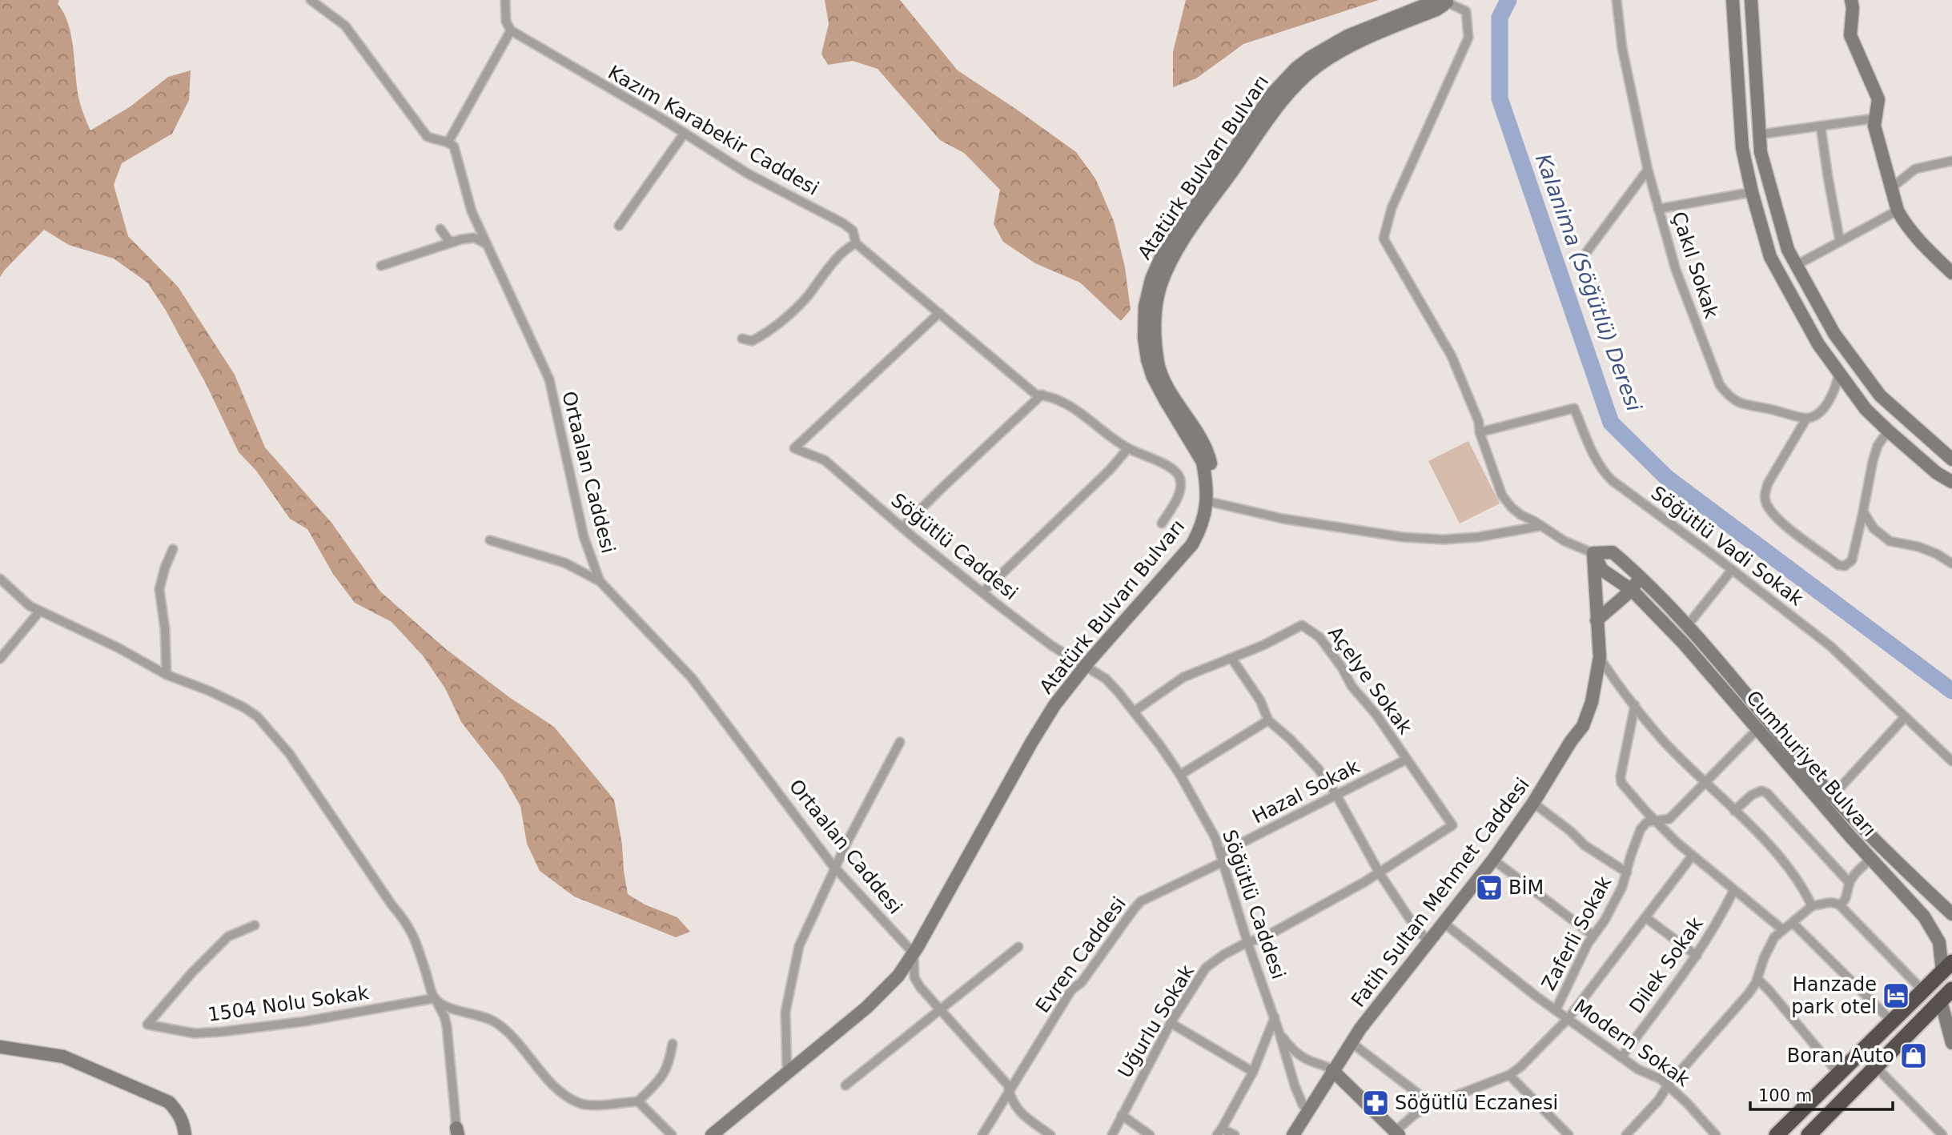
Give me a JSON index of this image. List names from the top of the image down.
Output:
{
  "streets": {
    "street": [
      "Kazım Karabekir Caddesi",
      "Atatürk Bulvarı Bulvarı",
      "Çakıl Sokak",
      "Ortaalan Caddesi",
      "Söğütlü Vadi Sokak",
      "Söğütlü Caddesi",
      "Açelye Sokak",
      "Cumhuriyet Bulvarı",
      "Hazal Sokak",
      "Fatih Sultan Mehmet Caddesi",
      "Zaferli Sokak",
      "Evren Caddesi",
      "Dilek Sokak",
      "1504 Nolu Sokak",
      "Uğurlu Sokak",
      "Modern Sokak"
    ]
  },
  "crossings": [
    ["Kazım Karabekir Caddesi", "Söğütlü Caddesi"],
    ["Atatürk Bulvarı Bulvarı", "Ortaalan Caddesi"],
    ["Atatürk Bulvarı Bulvarı", "Söğütlü Caddesi"],
    ["Ortaalan Caddesi", "Evren Caddesi"],
    ["Söğütlü Caddesi", "Hazal Sokak"],
    ["Söğütlü Caddesi", "Fatih Sultan Mehmet Caddesi"],
    ["Söğütlü Caddesi", "Evren Caddesi"],
    ["Söğütlü Caddesi", "Uğurlu Sokak"],
    ["Açelye Sokak", "Hazal Sokak"],
    ["Açelye Sokak", "Uğurlu Sokak"],
    ["Cumhuriyet Bulvarı", "Fatih Sultan Mehmet Caddesi"],
    ["Cumhuriyet Bulvarı", "Zaferli Sokak"],
    ["Hazal Sokak", "Evren Caddesi"],
    ["Fatih Sultan Mehmet Caddesi", "Modern Sokak"],
    ["Zaferli Sokak", "Modern Sokak"],
    ["Dilek Sokak", "Modern Sokak"]
  ],
  "water": ["Kalanima (Söğütlü) Deresi"],
  "places": {
    "supermarket": ["BİM"],
    "hotel": ["Hanzade park otel"],
    "shop": ["Boran Auto"],
    "pharmacy": ["Söğütlü Eczanesi"]
  },
  "scale_bar": "100 m"
}
